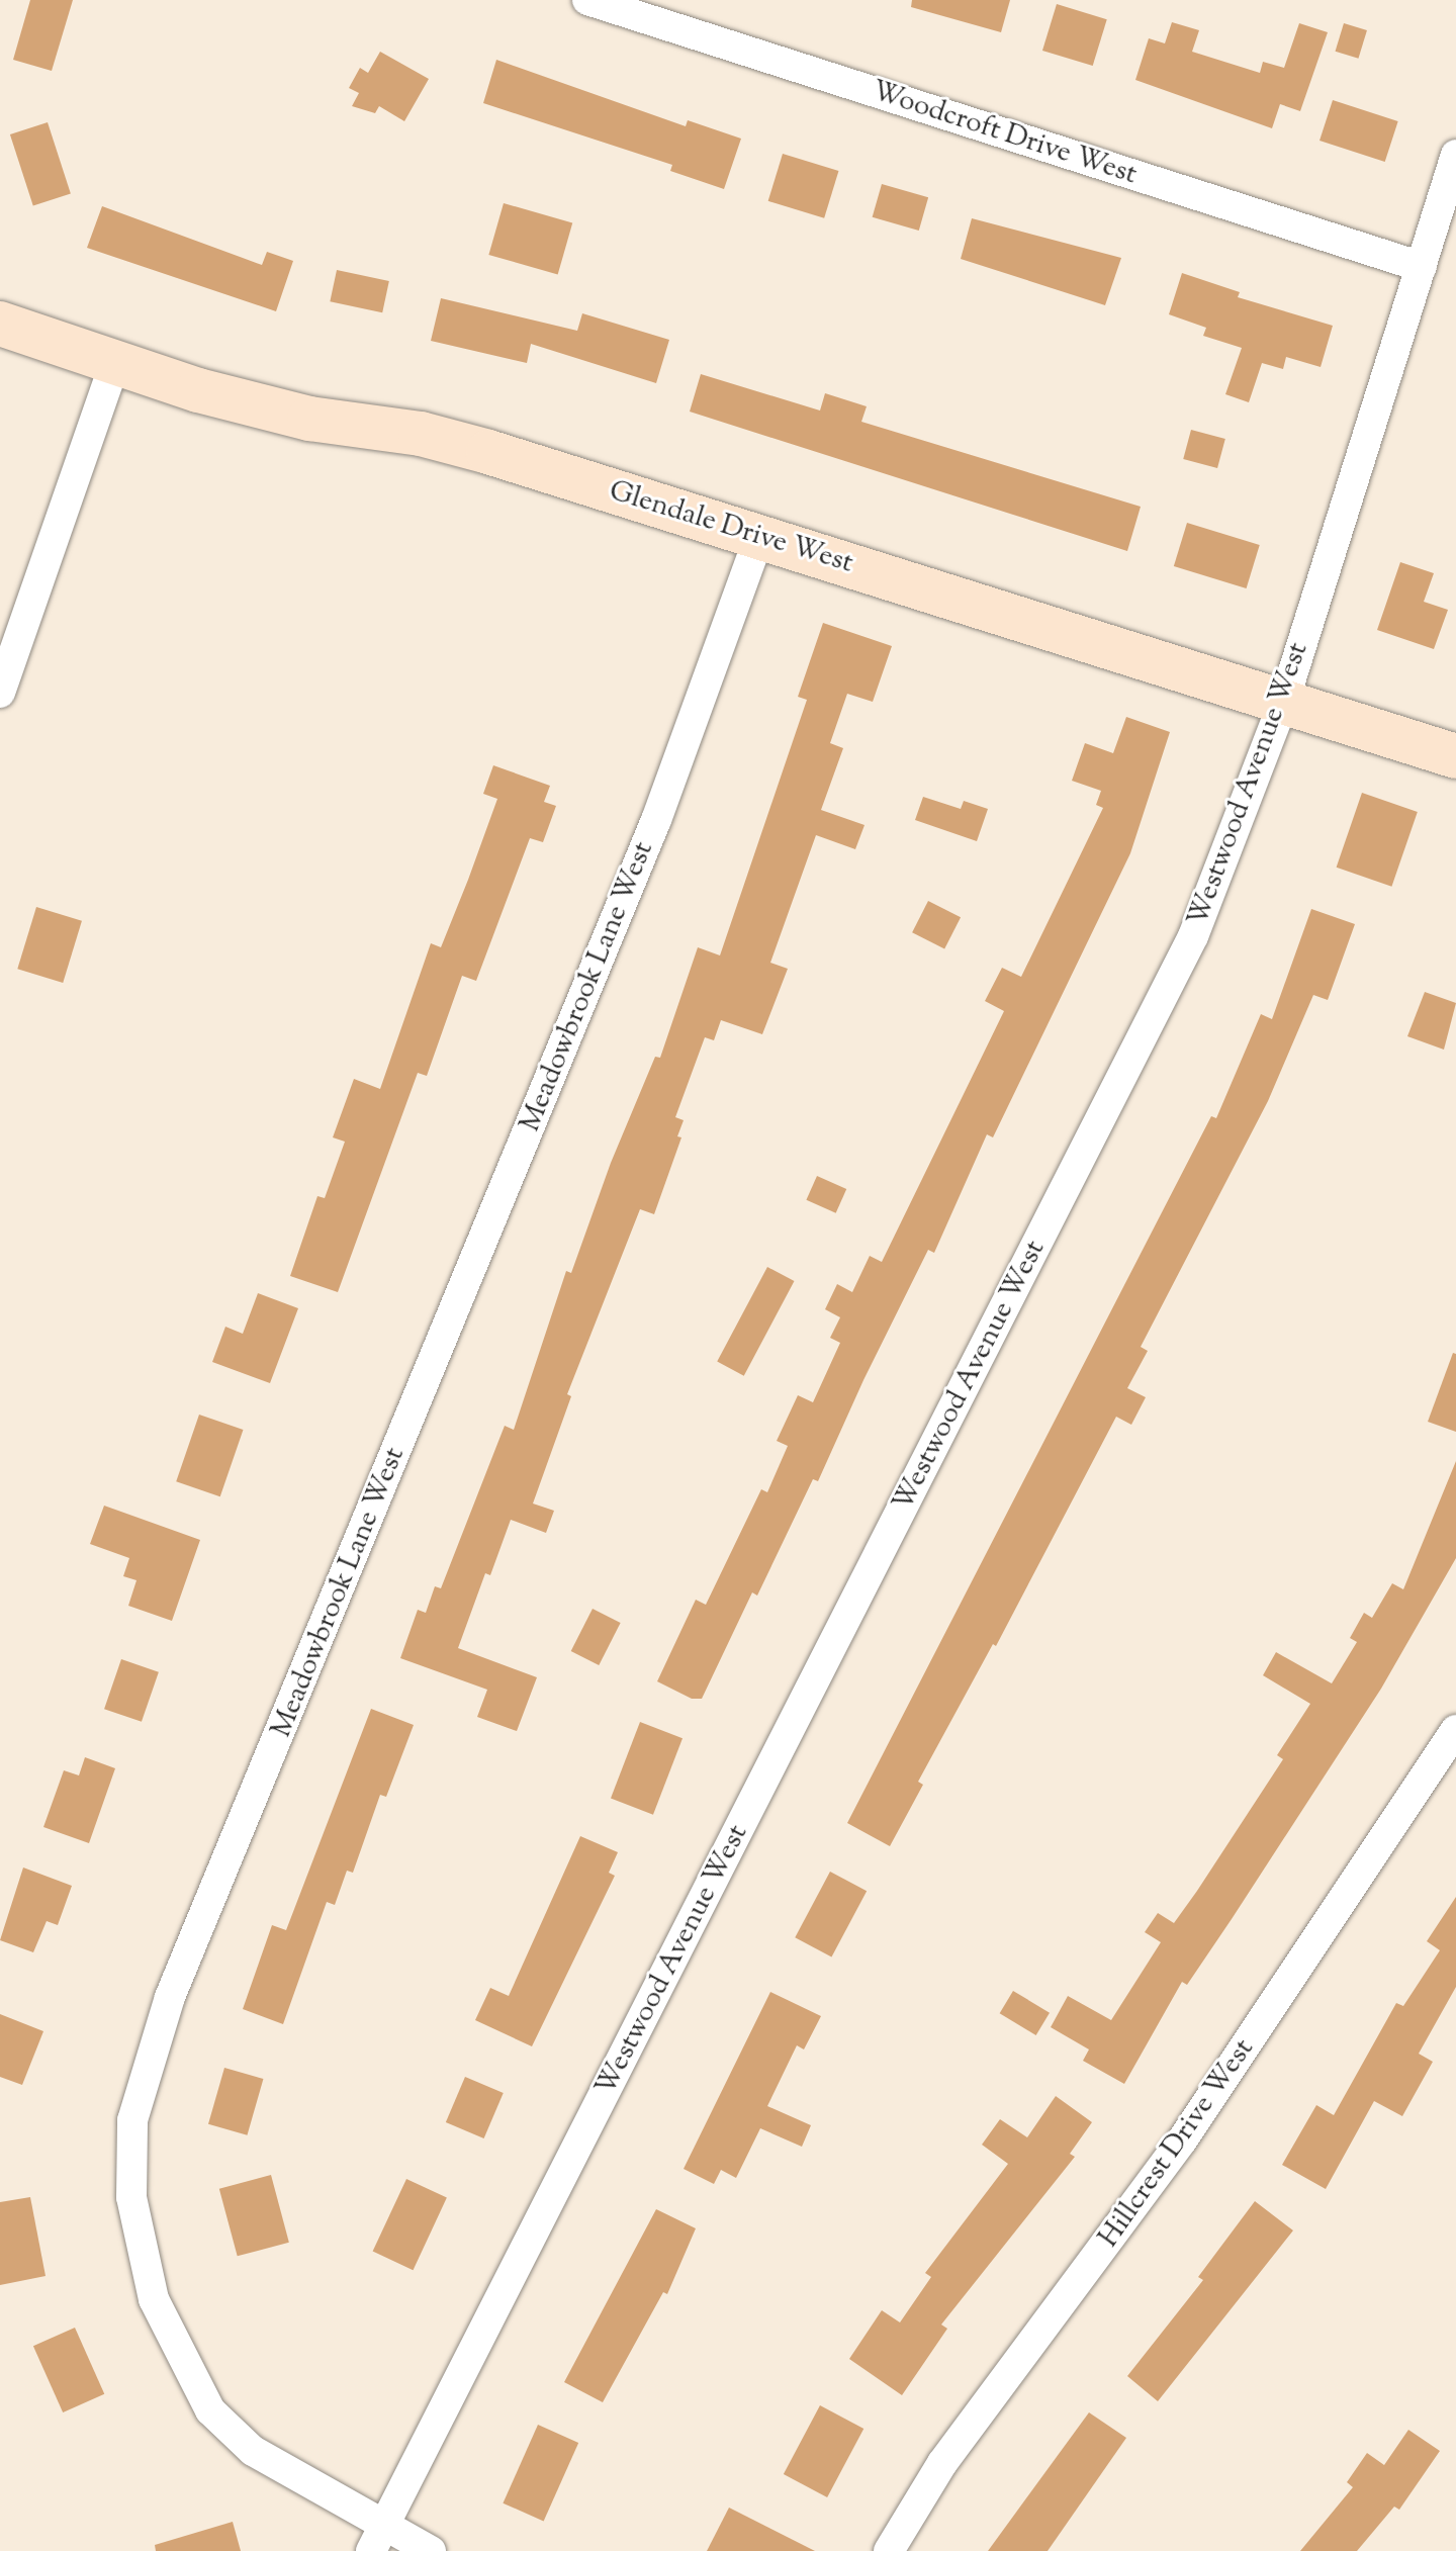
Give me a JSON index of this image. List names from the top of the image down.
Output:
{
  "streets": {
    "street": [
      "Woodcroft Drive West",
      "Glendale Drive West",
      "Westwood Avenue West",
      "Meadowbrook Lane West",
      "Hillcrest Drive West"
    ]
  },
  "crossings": [
    ["Woodcroft Drive West", "Westwood Avenue West"],
    ["Glendale Drive West", "Westwood Avenue West"],
    ["Glendale Drive West", "Meadowbrook Lane West"],
    ["Westwood Avenue West", "Meadowbrook Lane West"]
  ]
}
